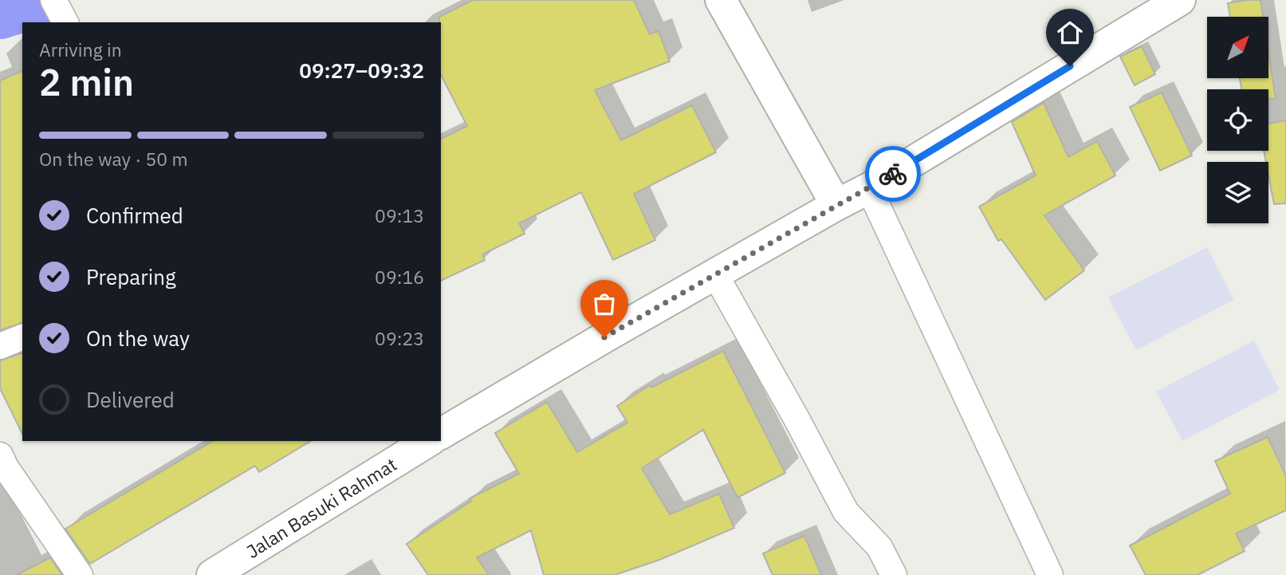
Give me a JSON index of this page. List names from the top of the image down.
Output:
{
  "streets": {
    "main road": ["Jalan Basuki Rahmat"]
  },
  "north": "top right",
  "page": {
    "heading": ["2 min", "Arriving in", "09:27–09:32"],
    "bar": "On the way · 50 m",
    "list": [
      ["Confirmed", "09:13"],
      ["Preparing", "09:16"],
      ["On the way", "09:23"],
      "Delivered"
    ]
  }
}
